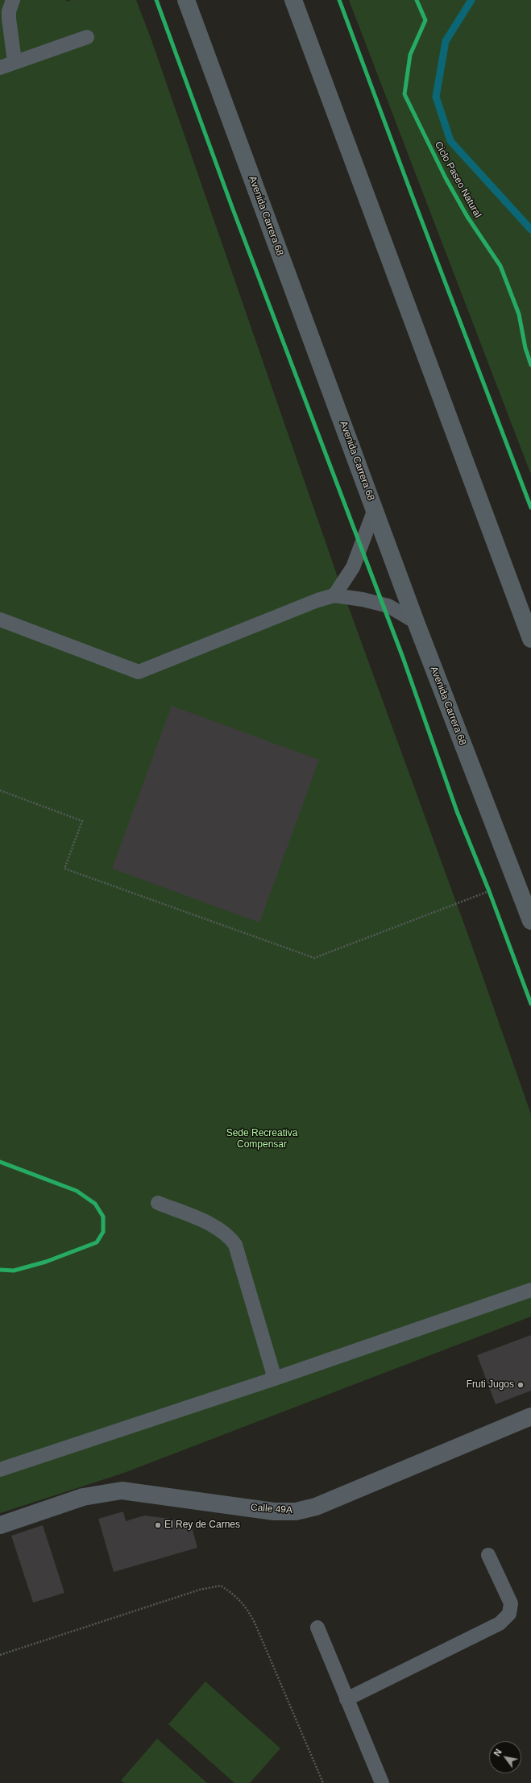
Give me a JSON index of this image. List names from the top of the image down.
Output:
{
  "streets": {
    "main road": ["Avenida Carrera 68"],
    "street": ["Calle 49A"],
    "cycle path": ["Ciclo Paseo Natural"]
  },
  "parks": ["Sede Recreativa Compensar"],
  "places": ["Fruti Jugos", "El Rey de Carnes"],
  "north": "top left"
}
